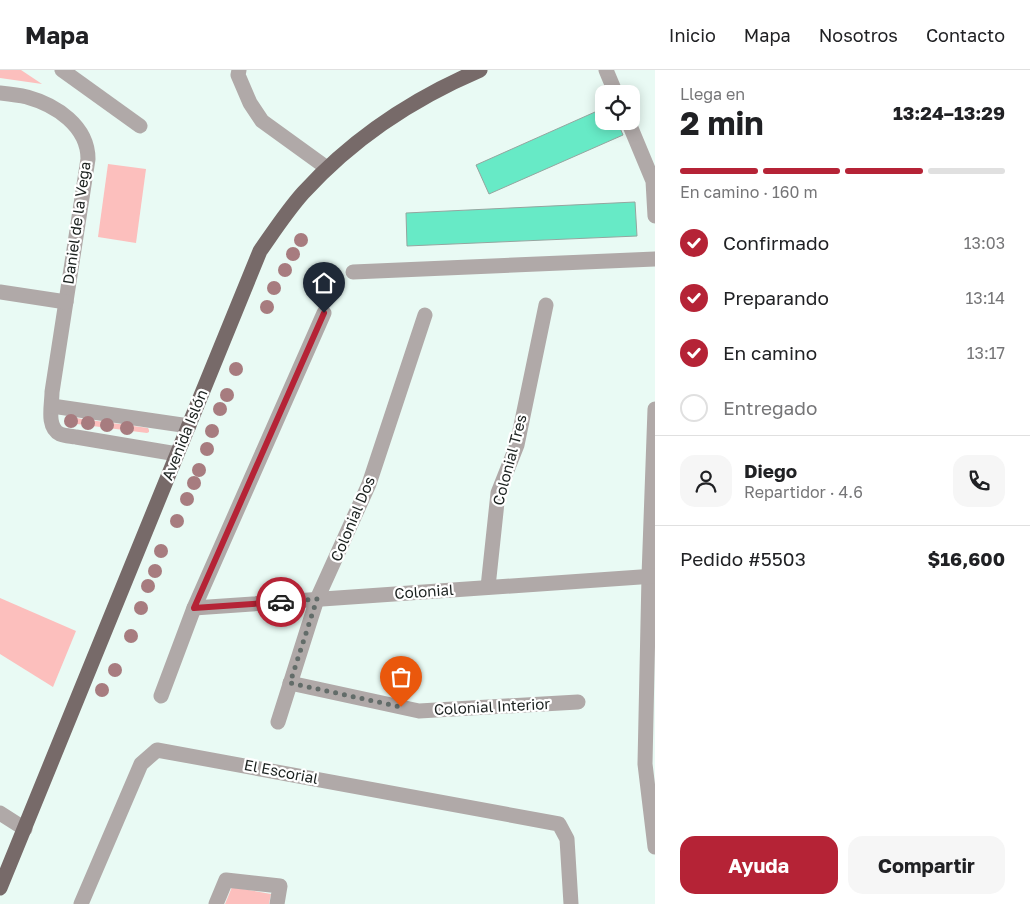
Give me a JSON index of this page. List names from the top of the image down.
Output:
{
  "streets": {
    "main road": ["Avenida Islón"],
    "street": [
      "Daniel de la Vega",
      "Colonial Tres",
      "Colonial Dos",
      "Colonial",
      "Colonial Interior",
      "El Escorial"
    ]
  },
  "crossings": [
    ["Daniel de la Vega", "Avenida Islón"],
    ["Colonial Tres", "Colonial"],
    ["Colonial Dos", "Colonial"],
    ["Colonial Dos", "Colonial Interior"]
  ],
  "page": {
    "header": "Mapa",
    "nav": [
      "Inicio",
      "Mapa",
      "Nosotros",
      "Contacto"
    ],
    "heading": ["2 min", "Llega en", "13:24–13:29"],
    "panel": [
      "Diego",
      "Repartidor · 4.6",
      "Pedido #5503",
      "$16,600"
    ],
    "bar": "En camino · 160 m",
    "list": [
      ["Confirmado", "13:03"],
      ["Preparando", "13:14"],
      ["En camino", "13:17"],
      "Entregado"
    ],
    "buttons": ["Ayuda", "Compartir"]
  }
}
